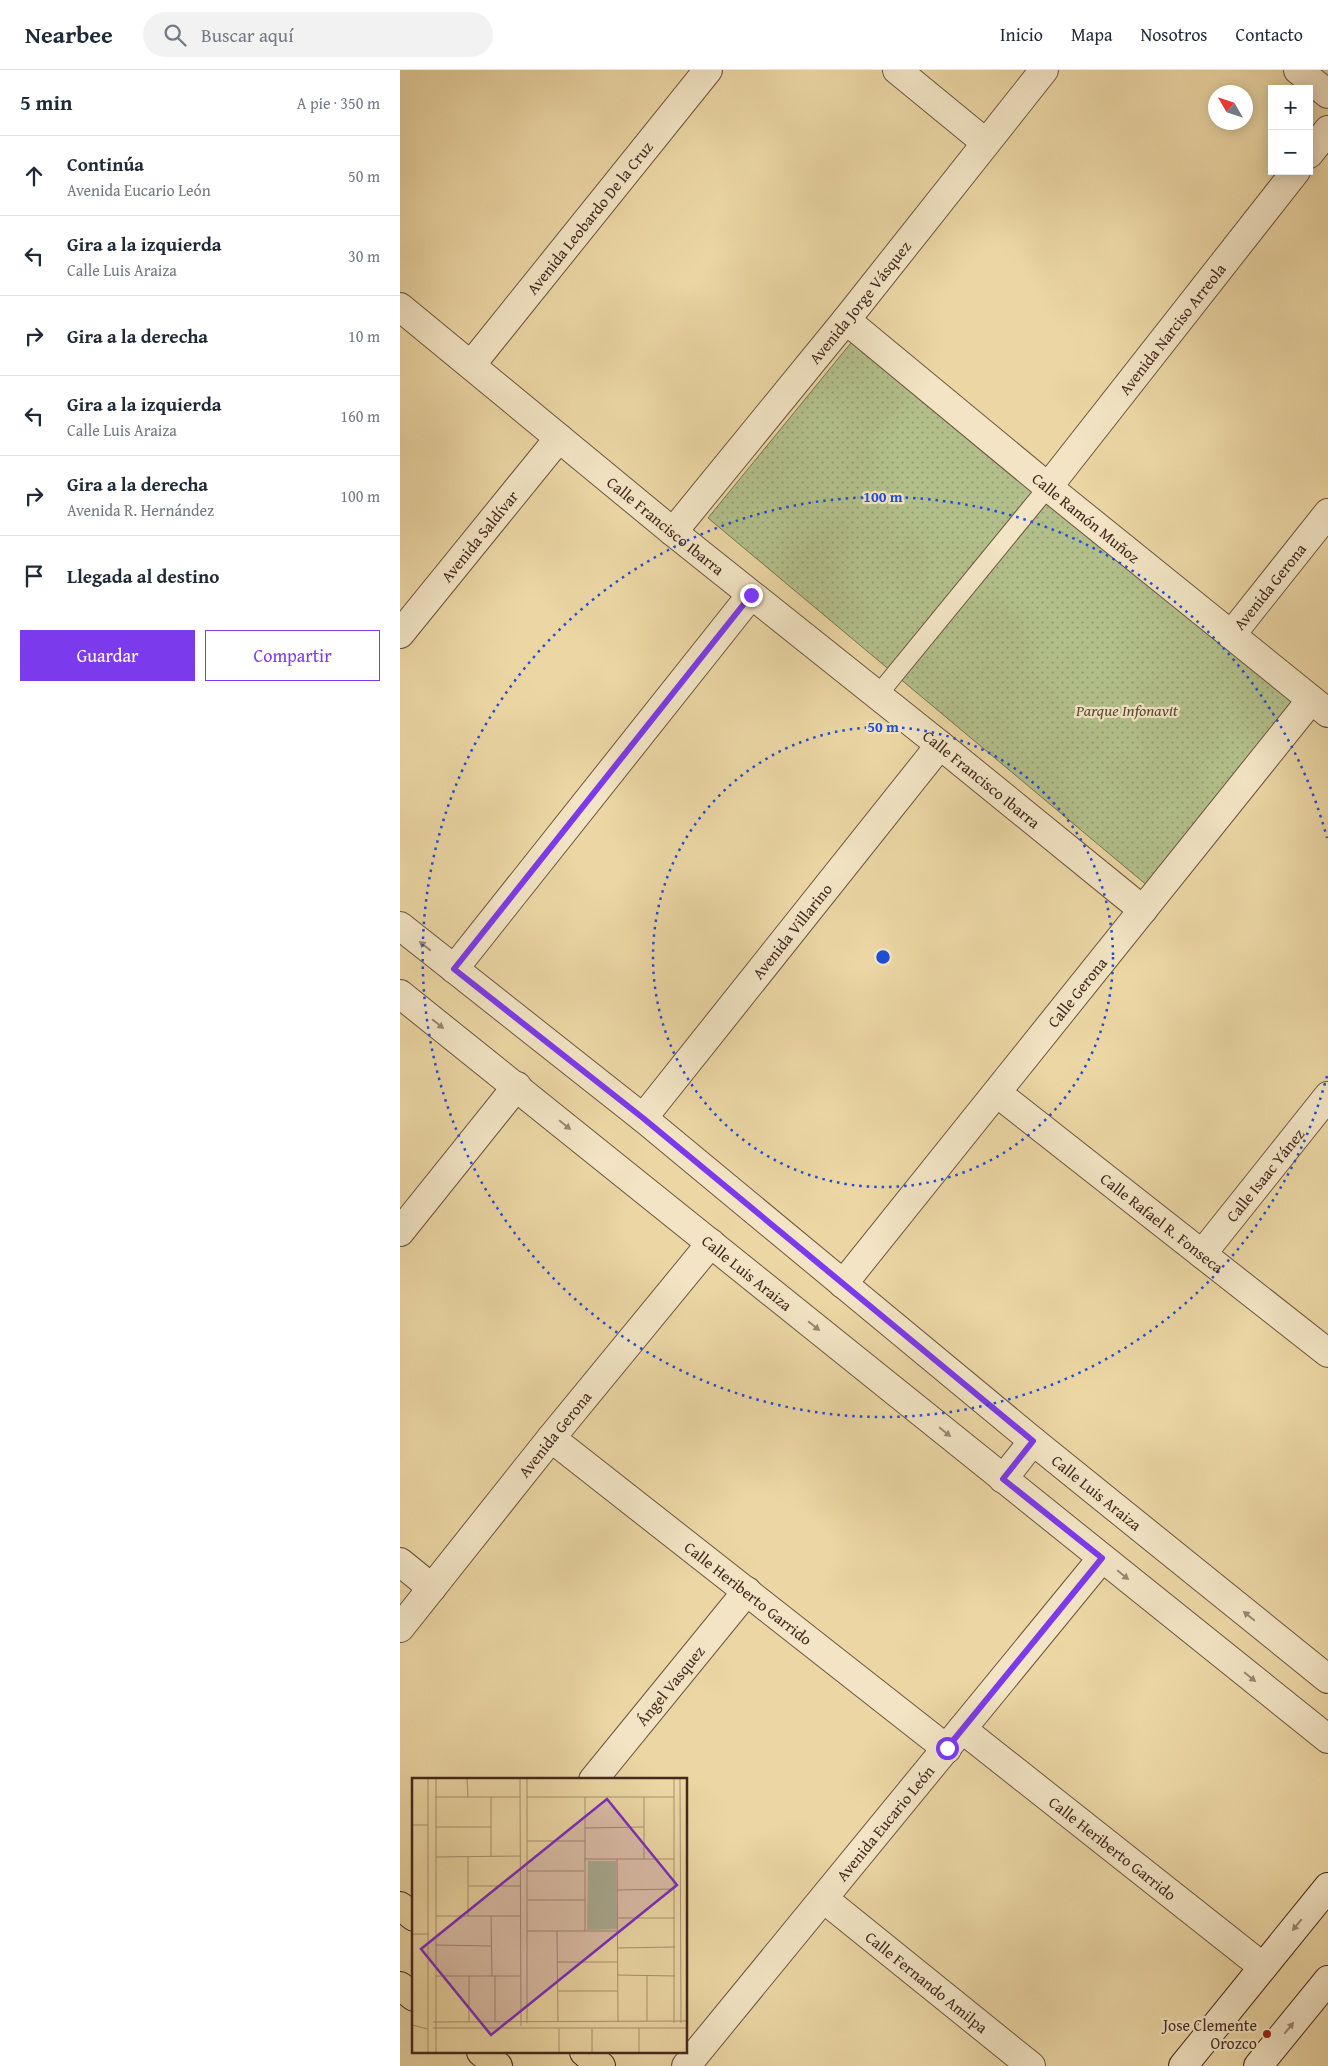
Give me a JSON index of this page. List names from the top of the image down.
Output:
{
  "streets": {
    "street": [
      "Avenida Leobardo De la Cruz",
      "Avenida Jorge Vásquez",
      "Avenida Narciso Arreola",
      "Calle Ramón Muñoz",
      "Calle Francisco Ibarra",
      "Avenida Saldívar",
      "Avenida Gerona",
      "Avenida Villarino",
      "Calle Gerona",
      "Calle Isaac Yánez",
      "Calle Rafael R. Fonseca",
      "Calle Luis Araiza",
      "Calle Heriberto Garrido",
      "Ángel Vasquez",
      "Avenida Eucario León",
      "Calle Fernando Amilpa"
    ]
  },
  "crossings": [
    ["Avenida Leobardo De la Cruz", "Calle Francisco Ibarra"],
    ["Avenida Jorge Vásquez", "Calle Ramón Muñoz"],
    ["Avenida Jorge Vásquez", "Calle Francisco Ibarra"],
    ["Avenida Narciso Arreola", "Calle Ramón Muñoz"],
    ["Calle Ramón Muñoz", "Avenida Gerona"],
    ["Calle Ramón Muñoz", "Calle Gerona"],
    ["Calle Francisco Ibarra", "Avenida Saldívar"],
    ["Calle Francisco Ibarra", "Avenida Villarino"],
    ["Calle Francisco Ibarra", "Calle Gerona"],
    ["Avenida Gerona", "Calle Luis Araiza"],
    ["Avenida Gerona", "Calle Heriberto Garrido"],
    ["Avenida Villarino", "Calle Luis Araiza"],
    ["Calle Gerona", "Calle Rafael R. Fonseca"],
    ["Calle Gerona", "Calle Luis Araiza"],
    ["Calle Isaac Yánez", "Calle Rafael R. Fonseca"],
    ["Calle Luis Araiza", "Avenida Eucario León"],
    ["Calle Heriberto Garrido", "Ángel Vasquez"],
    ["Calle Heriberto Garrido", "Avenida Eucario León"],
    ["Avenida Eucario León", "Calle Fernando Amilpa"]
  ],
  "parks": ["Parque Infonavit"],
  "places": ["Jose Clemente Orozco"],
  "north": "top left",
  "page": {
    "header": "Nearbee",
    "search": "Buscar aquí",
    "nav": [
      "Inicio",
      "Mapa",
      "Nosotros",
      "Contacto"
    ],
    "heading": ["5 min", "A pie · 350 m"],
    "map_buttons": ["+", "−"],
    "list": [
      ["Continúa", "Avenida Eucario León", "50 m"],
      ["Gira a la izquierda", "Calle Luis Araiza", "30 m"],
      ["Gira a la derecha", "10 m"],
      ["Gira a la izquierda", "Calle Luis Araiza", "160 m"],
      ["Gira a la derecha", "Avenida R. Hernández", "100 m"],
      "Llegada al destino"
    ],
    "buttons": ["Guardar", "Compartir"]
  },
  "rings": ["100 m", "50 m"]
}
